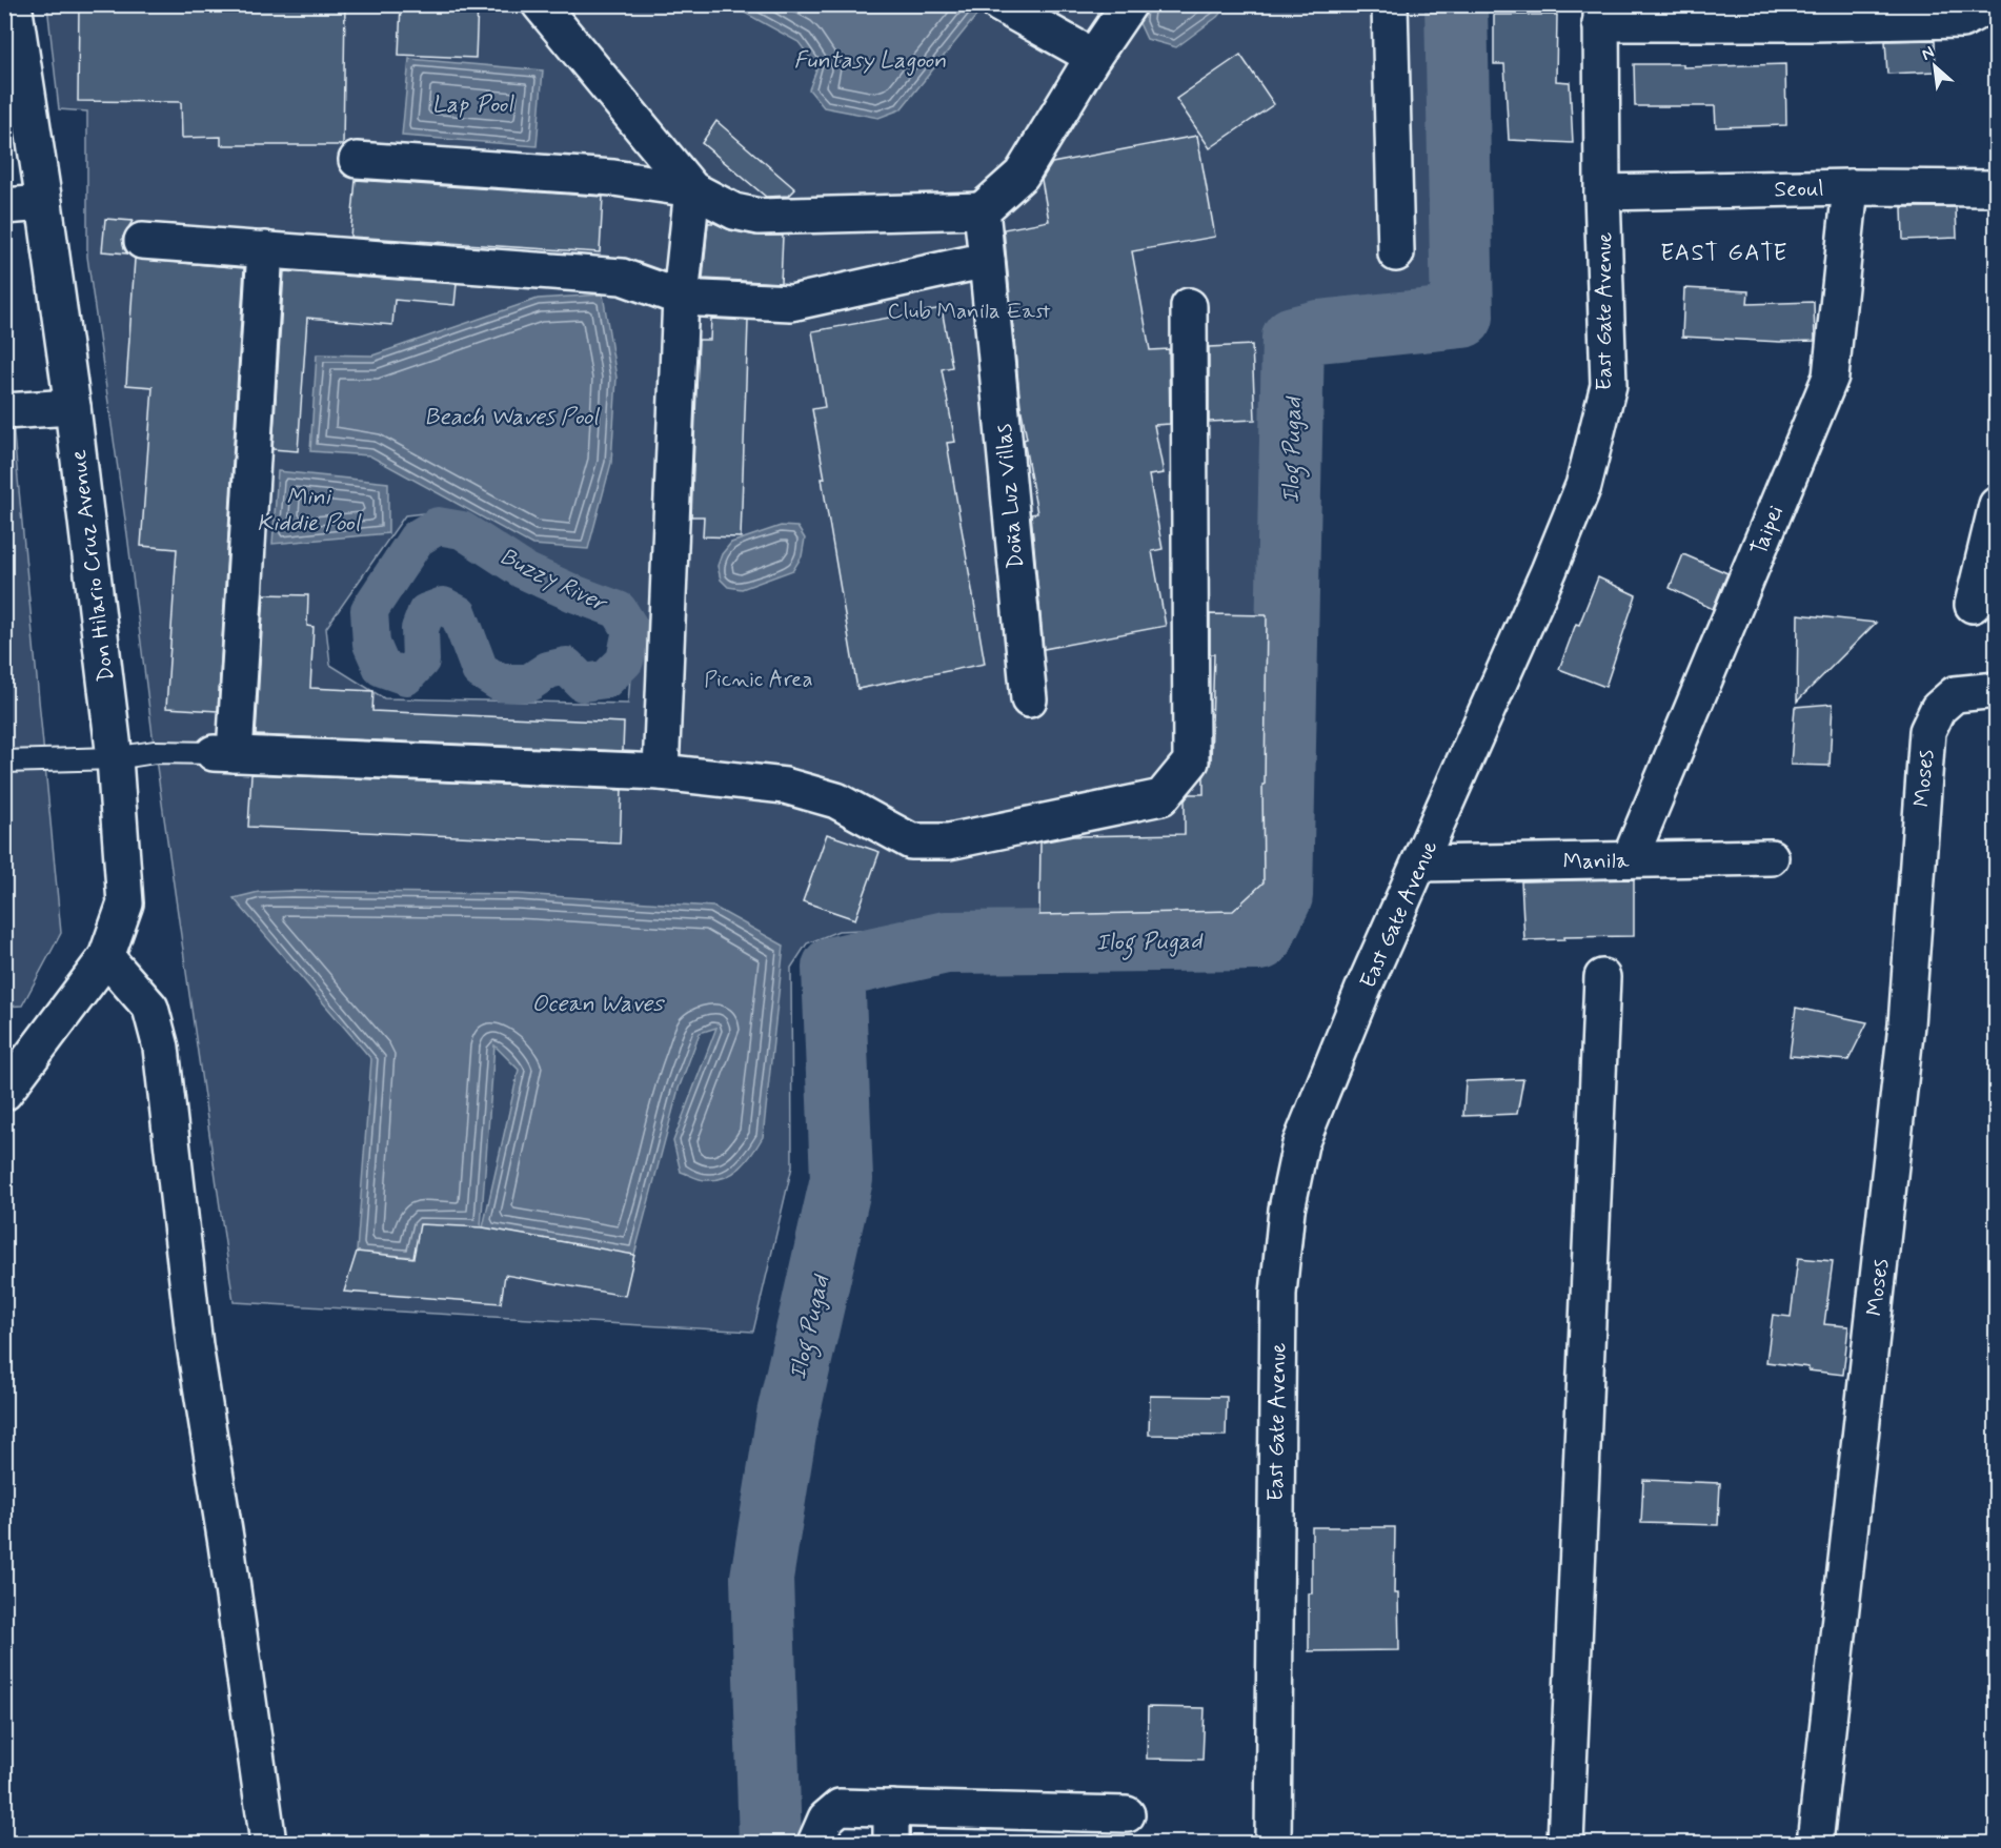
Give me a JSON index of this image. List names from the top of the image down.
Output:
{
  "streets": {
    "street": [
      "Seoul",
      "East Gate Avenue",
      "Doña Luz Villas",
      "Taipei",
      "Don Hilario Cruz Avenue",
      "Moses",
      "Manila"
    ]
  },
  "crossings": [
    ["Seoul", "East Gate Avenue"],
    ["Seoul", "Taipei"],
    ["East Gate Avenue", "Manila"],
    ["Taipei", "Manila"]
  ],
  "districts": ["EAST GATE"],
  "water": [
    "Funtasy Lagoon",
    "Lap Pool",
    "Beach Waves Pool",
    "Ilog Pugad",
    "Mini Kiddie Pool",
    "Buzzy River",
    "Ocean Waves"
  ],
  "parks": ["Club Manila East", "Picnic Area"],
  "north": "top left"
}
